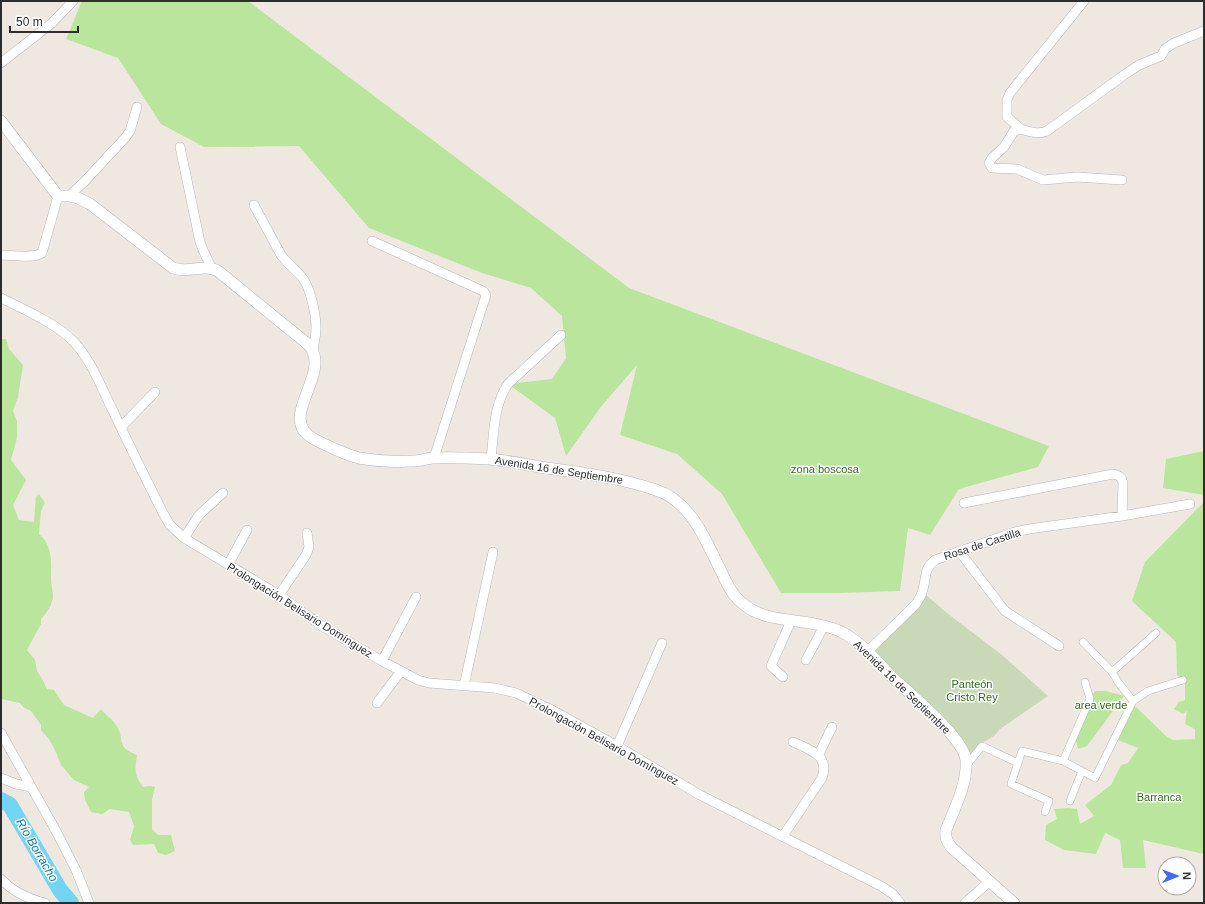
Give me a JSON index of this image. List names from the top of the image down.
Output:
{
  "streets": {
    "street": ["Avenida 16 de Septiembre", "Rosa de Castilla", "Prolongación Belisario Domínguez"]
  },
  "crossings": [
    ["Avenida 16 de Septiembre", "Rosa de Castilla"]
  ],
  "water": ["Río Borracho"],
  "parks": [
    "zona boscosa",
    "Panteón Cristo Rey",
    "area verde",
    "Barranca"
  ],
  "scale_bar": "50 m",
  "north": "right"
}
